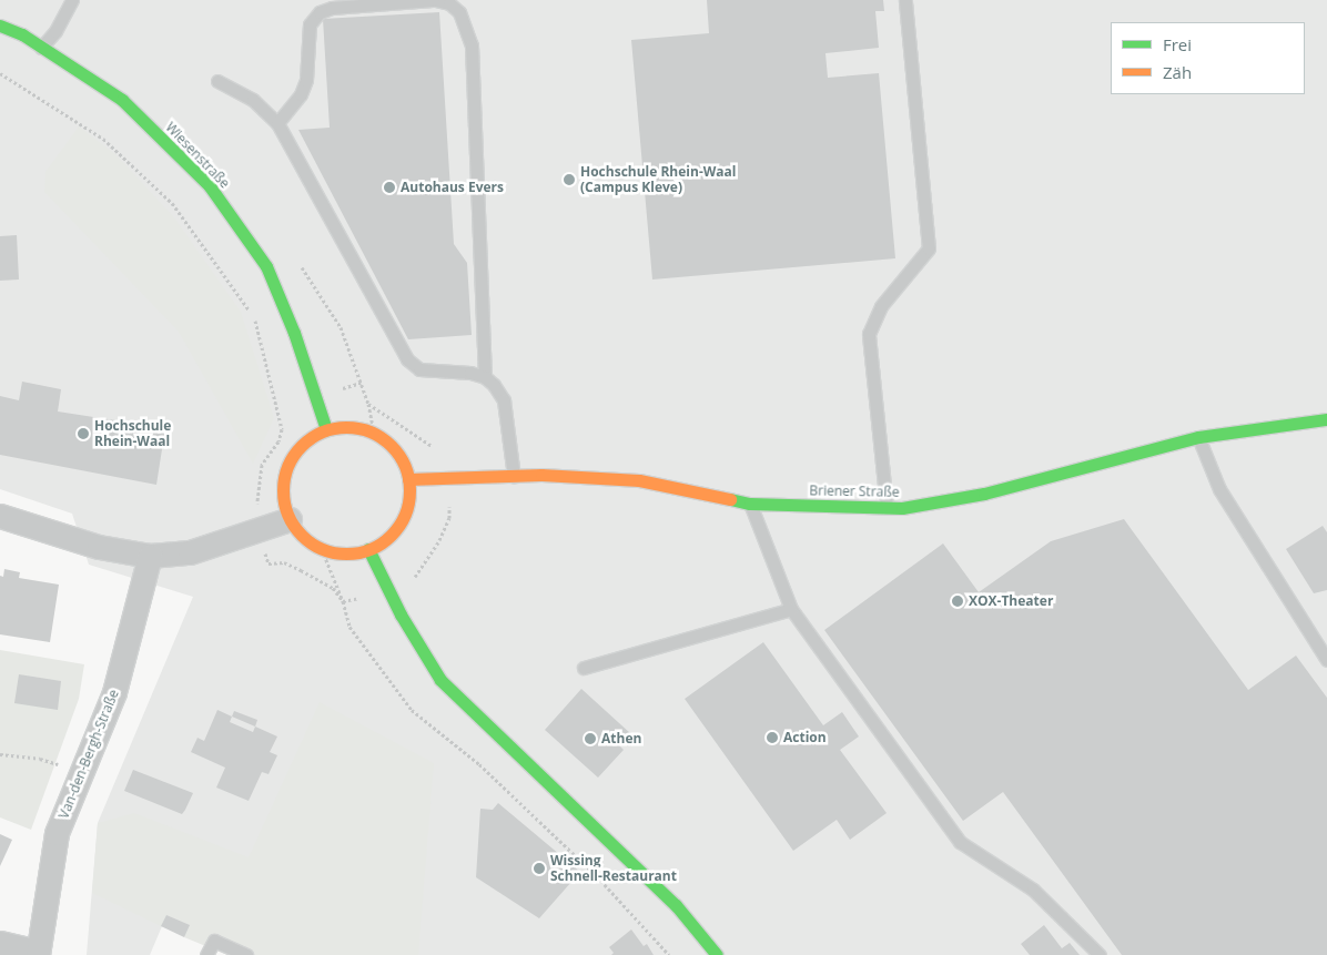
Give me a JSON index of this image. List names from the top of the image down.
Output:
{
  "streets": {
    "street": ["Wiesenstraße", "Briener Straße", "Van-den-Bergh-Straße"]
  },
  "crossings": [
    ["Wiesenstraße", "Briener Straße"]
  ],
  "places": [
    "Hochschule Rhein-Waal (Campus Kleve)",
    "Autohaus Evers",
    "Hochschule Rhein-Waal",
    "XOX-Theater",
    "Action",
    "Athen",
    "Wissing Schnell-Restaurant"
  ],
  "legend": ["Frei", "Zäh"]
}
